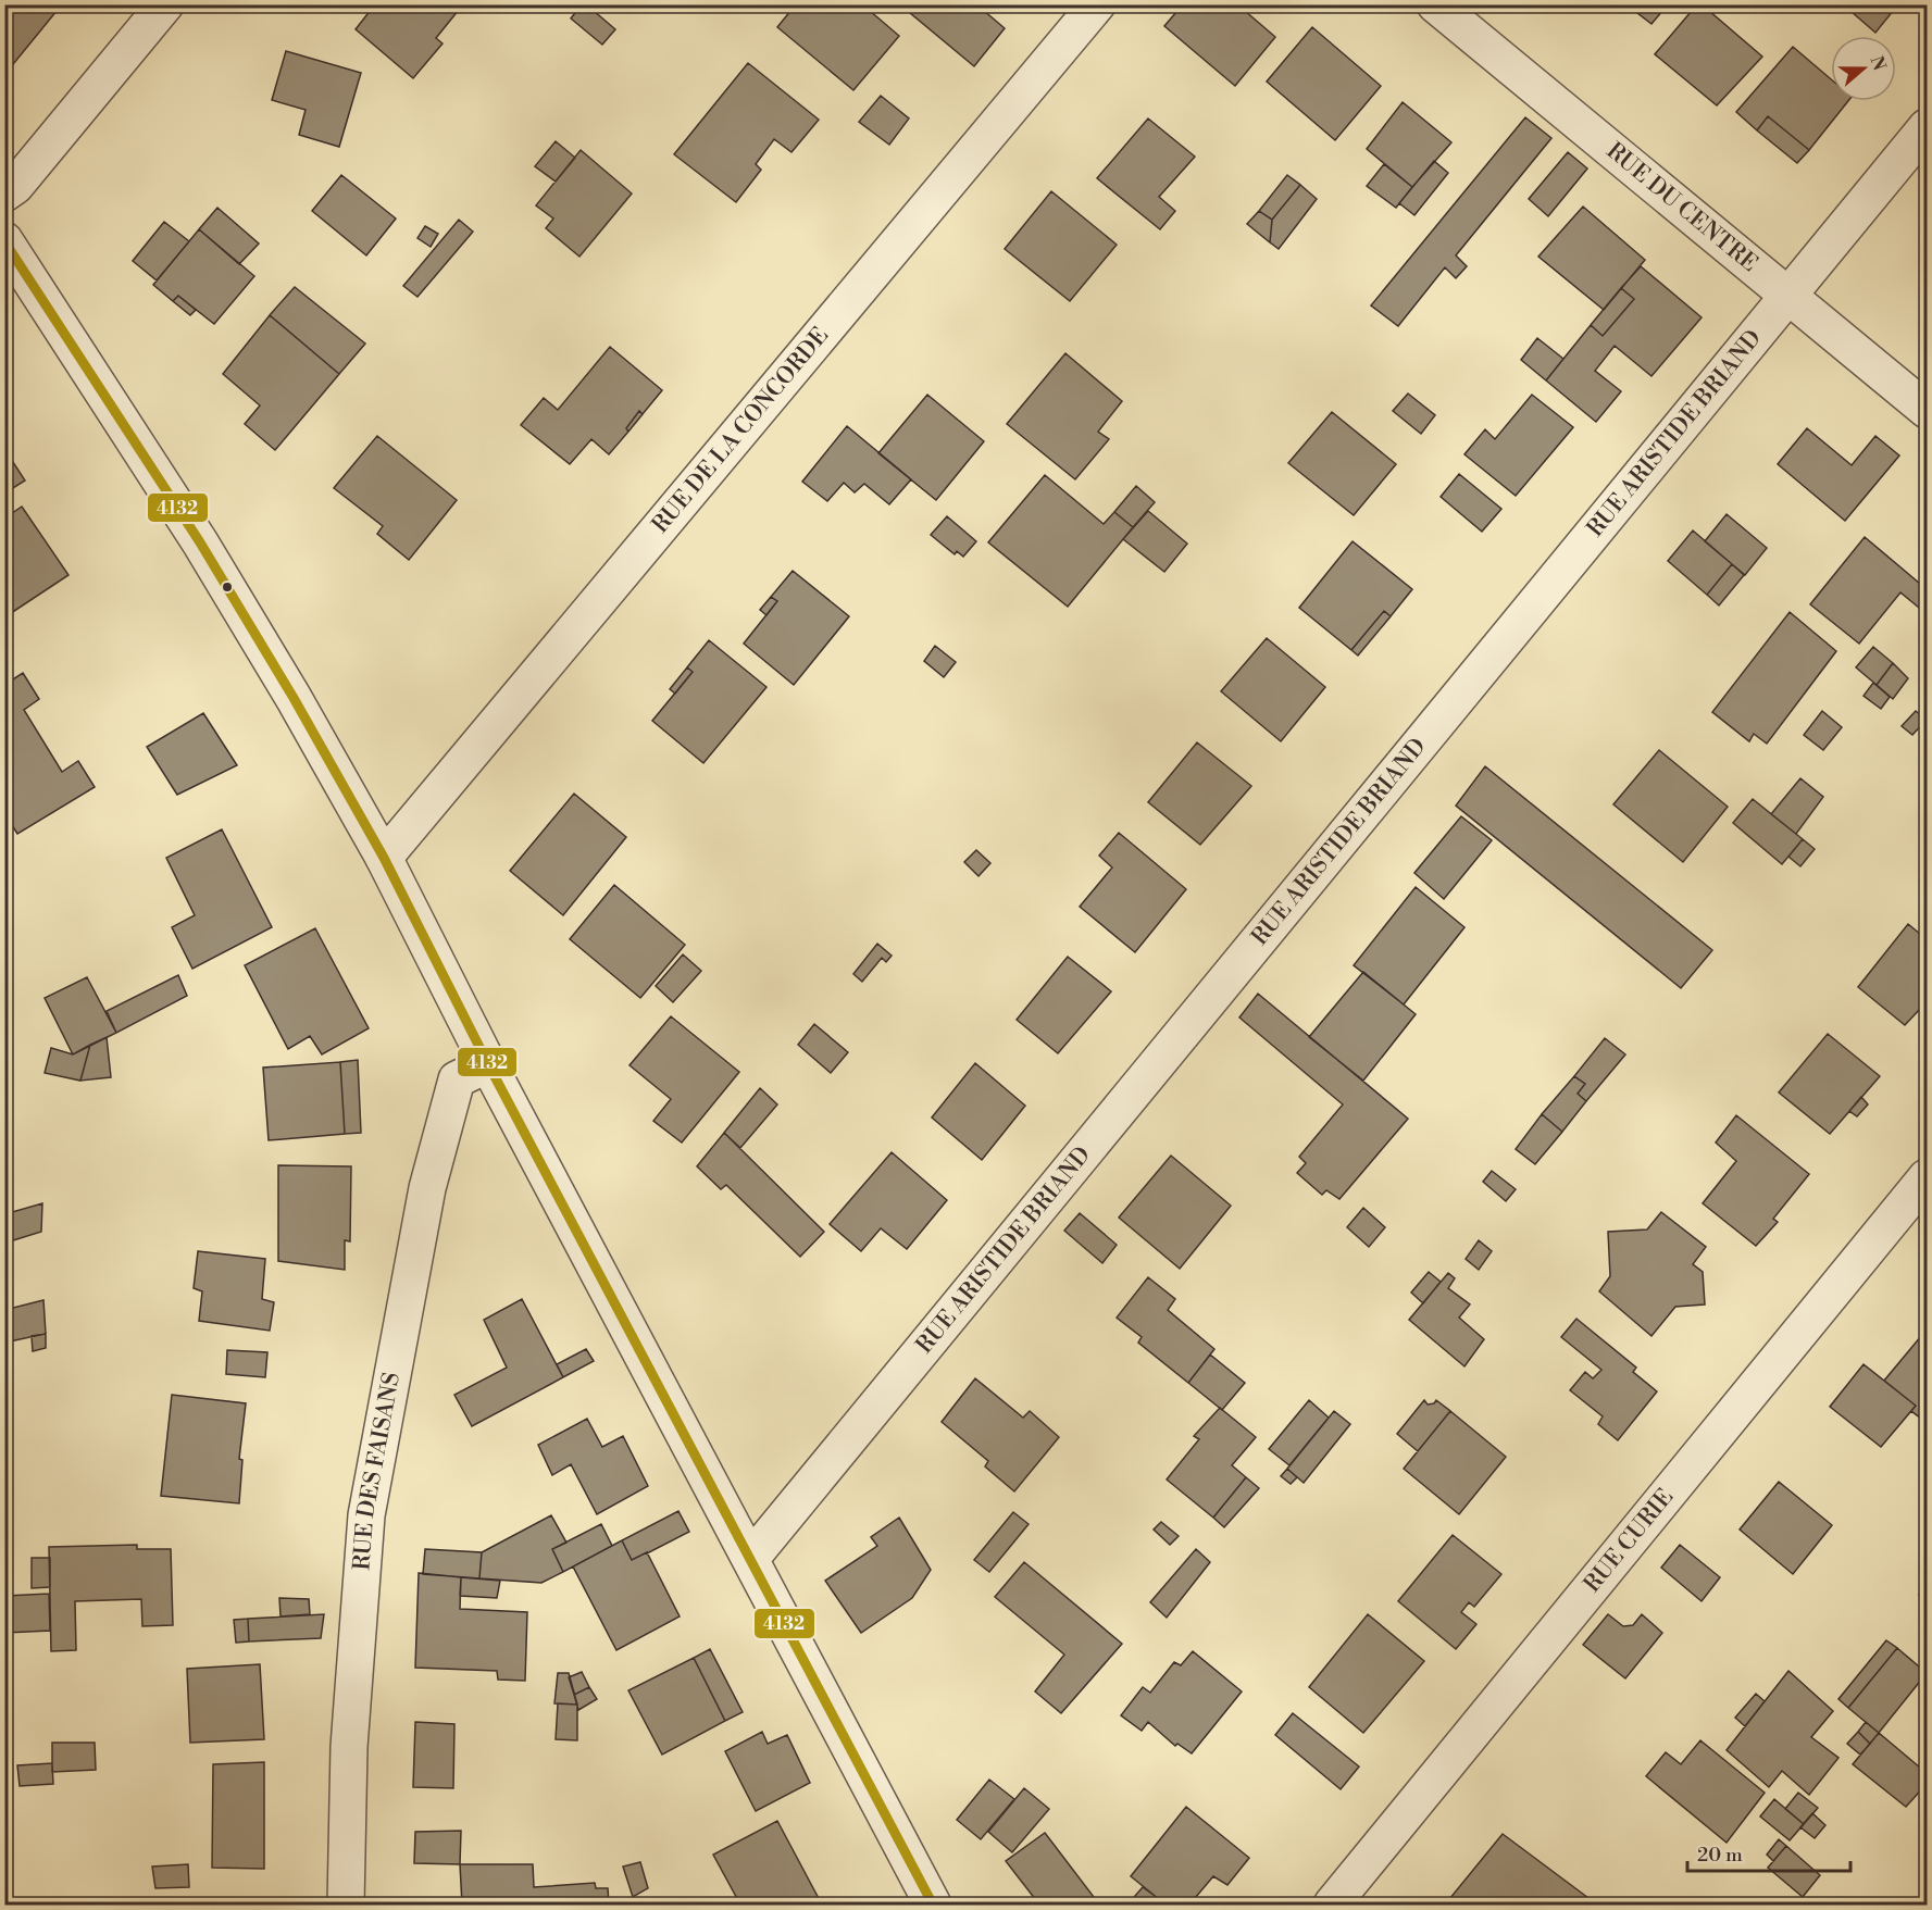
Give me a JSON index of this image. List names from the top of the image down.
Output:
{
  "streets": {
    "street": [
      "RUE DU CENTRE",
      "RUE DE LA CONCORDE",
      "RUE ARISTIDE BRIAND",
      "RUE DES FAISANS",
      "RUE CURIE"
    ]
  },
  "crossings": [
    ["RUE DU CENTRE", "RUE ARISTIDE BRIAND"]
  ],
  "lines": ["transit line 4132"],
  "scale_bar": "20 m",
  "north": "right"
}
